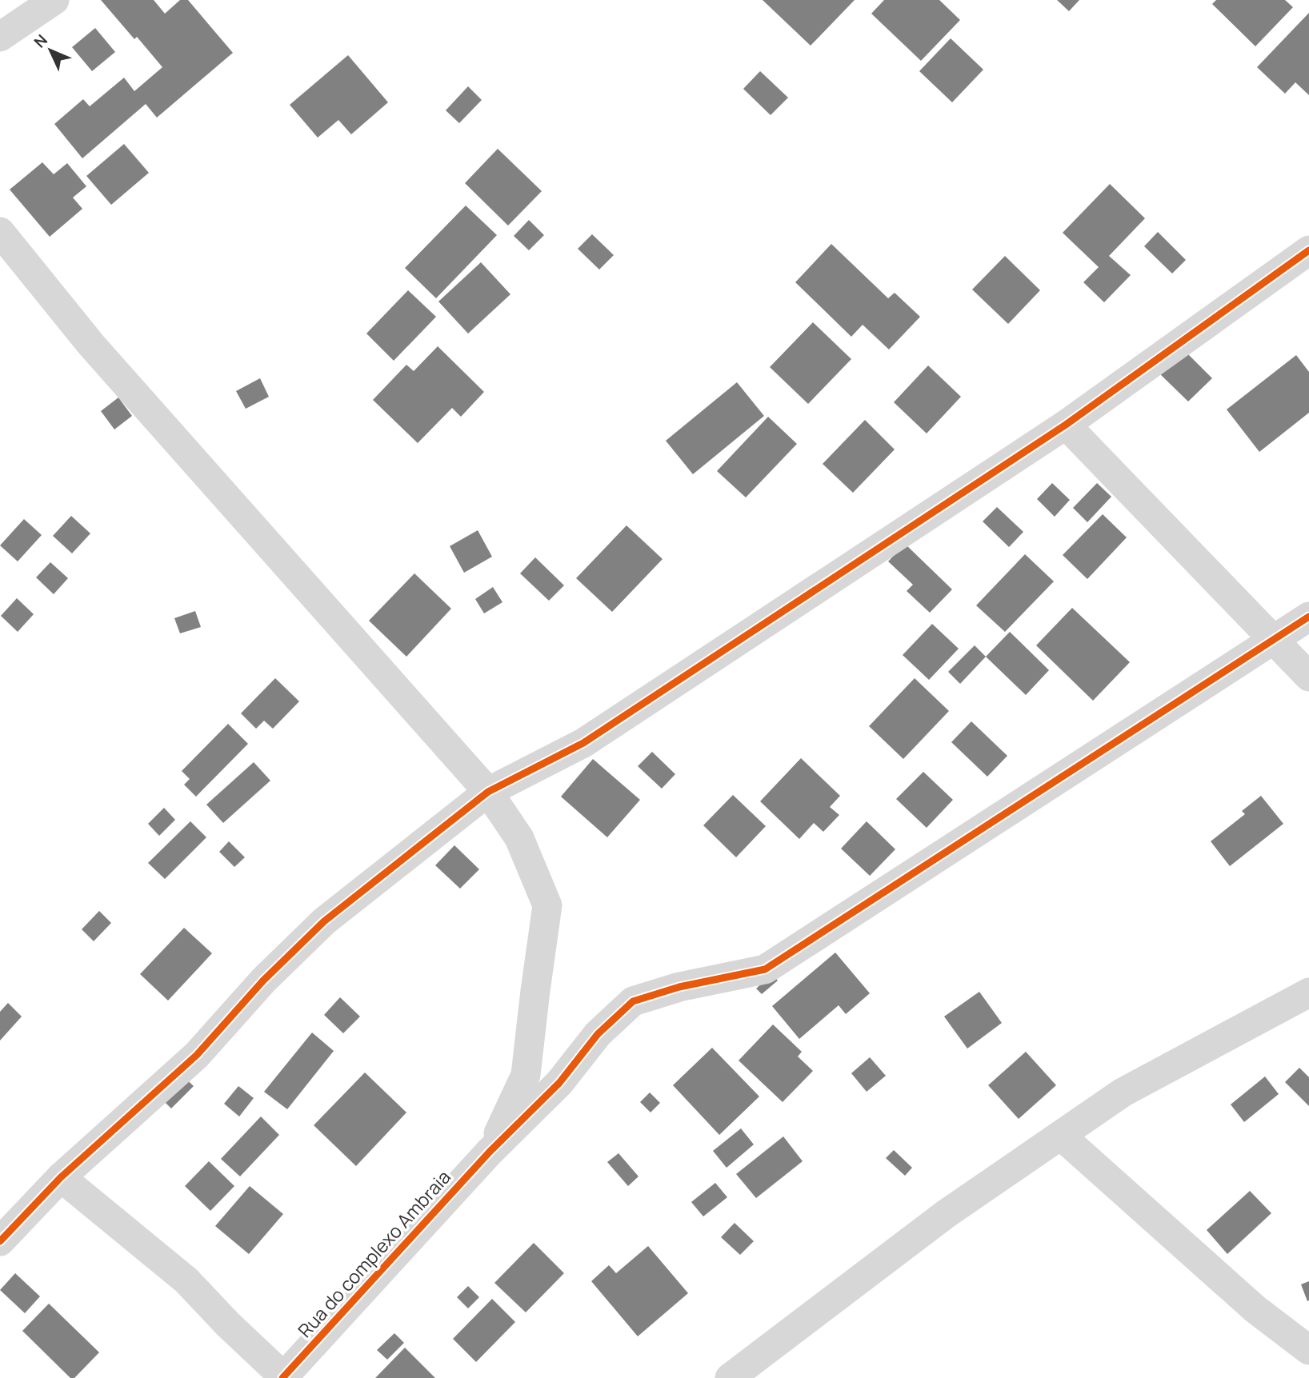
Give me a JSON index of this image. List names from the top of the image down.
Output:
{
  "streets": {
    "street": ["Rua do complexo Ambraia"]
  },
  "north": "top left"
}
